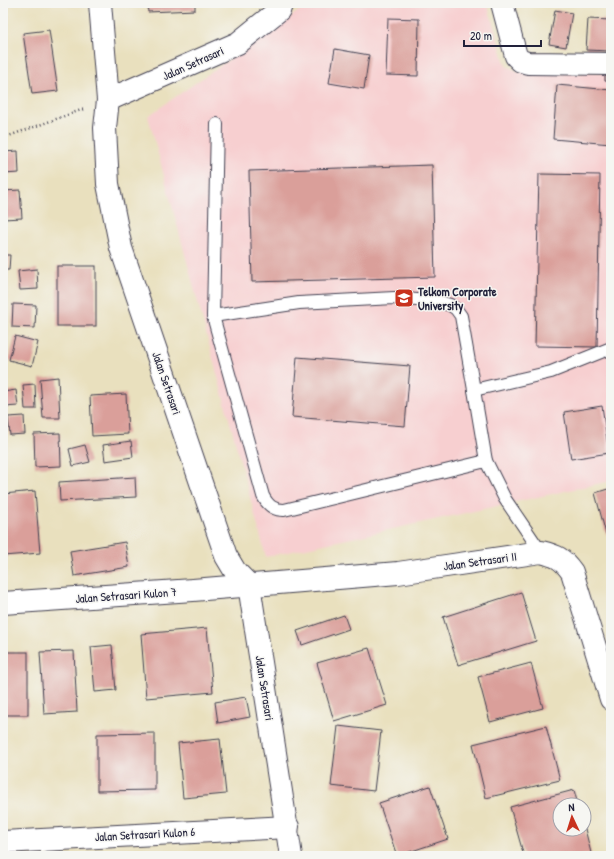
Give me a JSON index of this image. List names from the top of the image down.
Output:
{
  "streets": {
    "street": [
      "Jalan Setrasari",
      "Jalan Setrasari II",
      "Jalan Setrasari Kulon 7",
      "Jalan Setrasari Kulon 6"
    ]
  },
  "crossings": [
    ["Jalan Setrasari", "Jalan Setrasari II"],
    ["Jalan Setrasari", "Jalan Setrasari Kulon 7"],
    ["Jalan Setrasari", "Jalan Setrasari Kulon 6"],
    ["Jalan Setrasari II", "Jalan Setrasari Kulon 7"]
  ],
  "places": {
    "school or university": ["Telkom Corporate University"]
  },
  "scale_bar": "20 m",
  "north": "top"
}
